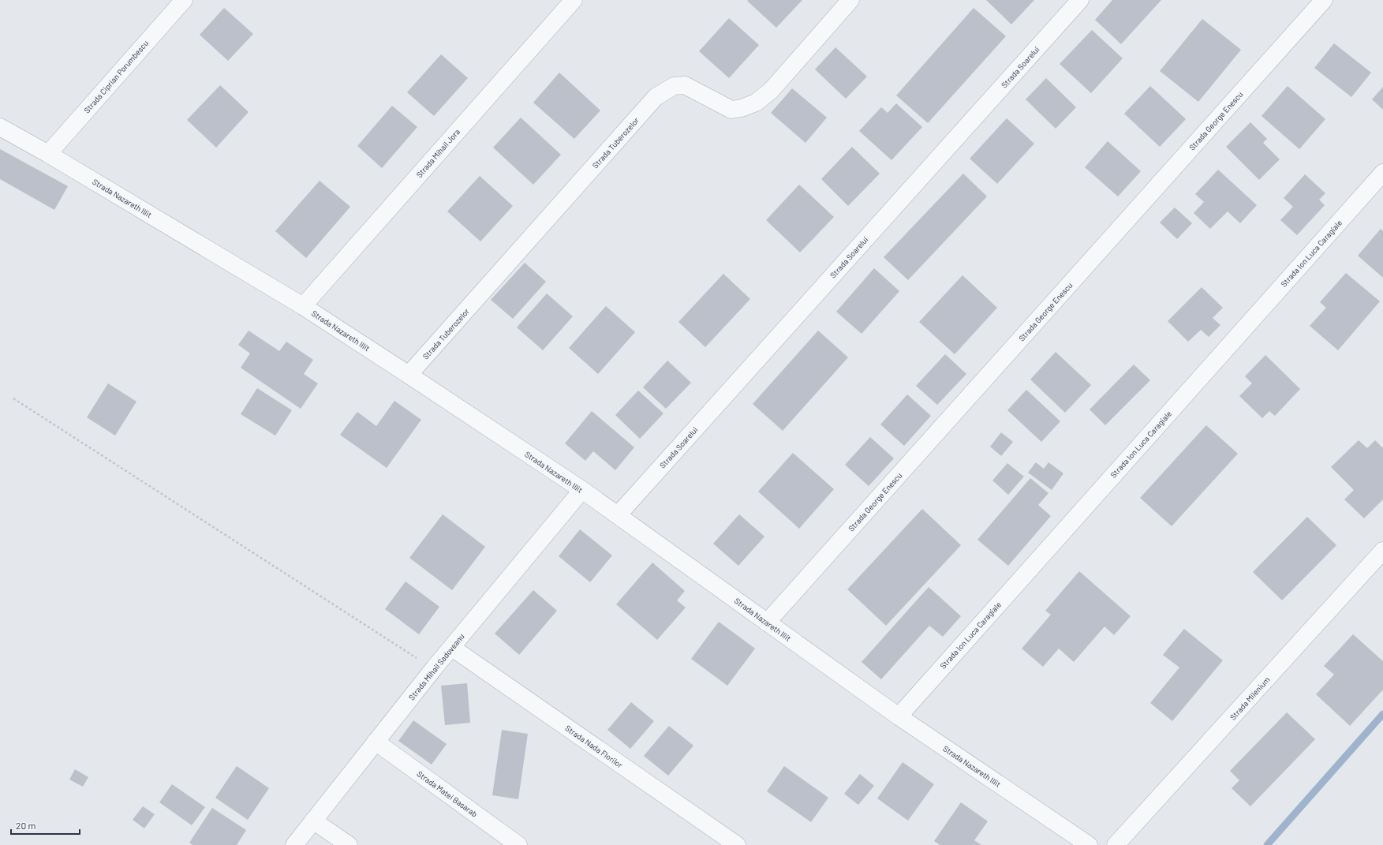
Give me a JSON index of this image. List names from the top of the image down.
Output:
{
  "streets": {
    "street": [
      "Strada Soarelui",
      "Strada Ciprian Porumbescu",
      "Strada George Enescu",
      "Strada Tuberozelor",
      "Strada Mihail Jora",
      "Strada Nazareth Illit",
      "Strada Ion Luca Caragiale",
      "Strada Mihail Sadoveanu",
      "Strada Milenium",
      "Strada Nada Florilor",
      "Strada Matei Basarab"
    ]
  },
  "crossings": [
    ["Strada Soarelui", "Strada Nazareth Illit"],
    ["Strada Ciprian Porumbescu", "Strada Nazareth Illit"],
    ["Strada George Enescu", "Strada Nazareth Illit"],
    ["Strada Tuberozelor", "Strada Nazareth Illit"],
    ["Strada Mihail Jora", "Strada Nazareth Illit"],
    ["Strada Nazareth Illit", "Strada Ion Luca Caragiale"],
    ["Strada Nazareth Illit", "Strada Mihail Sadoveanu"],
    ["Strada Mihail Sadoveanu", "Strada Nada Florilor"],
    ["Strada Mihail Sadoveanu", "Strada Matei Basarab"]
  ],
  "scale_bar": "20 m"
}
